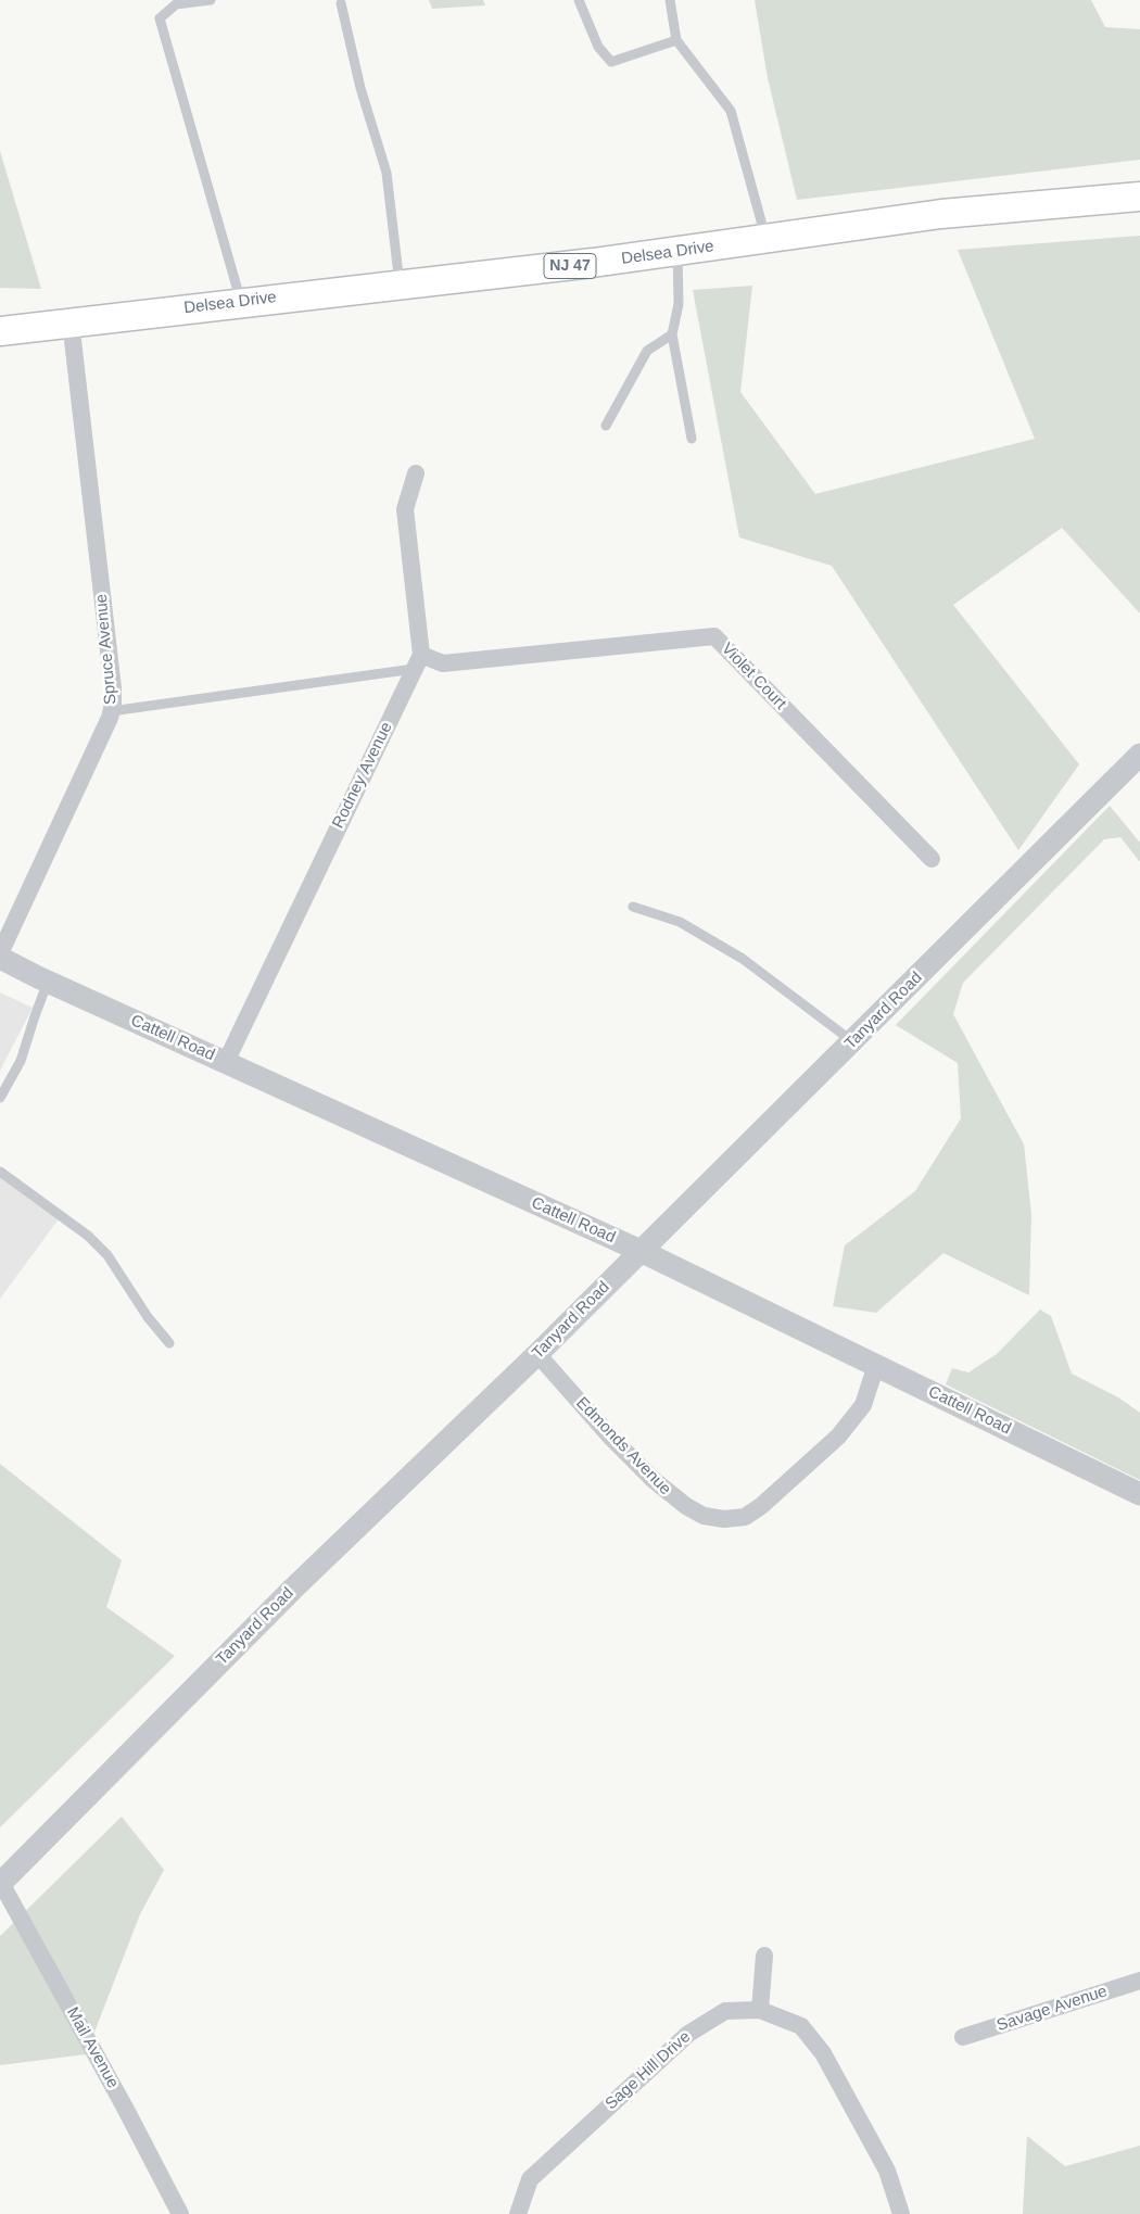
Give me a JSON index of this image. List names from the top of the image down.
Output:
{
  "streets": {
    "main road": ["Delsea Drive", "NJ 47"],
    "street": [
      "Spruce Avenue",
      "Violet Court",
      "Rodney Avenue",
      "Tanyard Road",
      "Cattell Road",
      "Edmonds Avenue",
      "Savage Avenue",
      "Mail Avenue",
      "Sage Hill Drive"
    ]
  },
  "crossings": [
    ["Delsea Drive", "Spruce Avenue"],
    ["Violet Court", "Rodney Avenue"],
    ["Rodney Avenue", "Cattell Road"],
    ["Tanyard Road", "Cattell Road"],
    ["Tanyard Road", "Edmonds Avenue"],
    ["Tanyard Road", "Mail Avenue"],
    ["Cattell Road", "Edmonds Avenue"]
  ]
}
